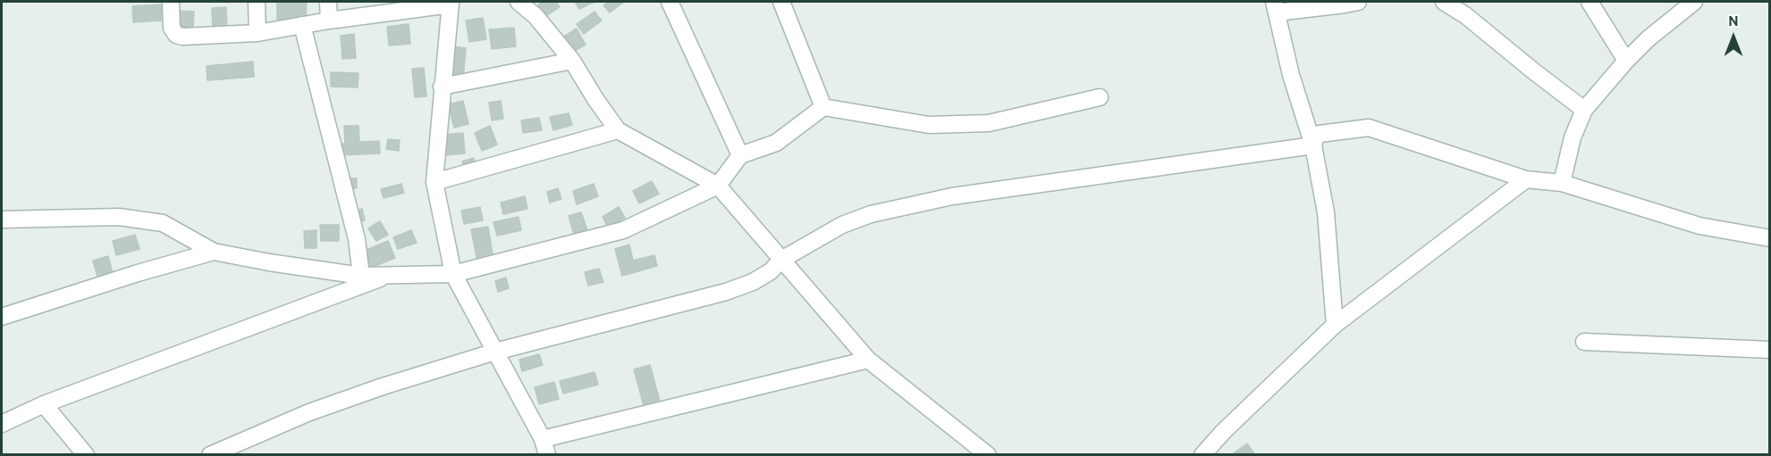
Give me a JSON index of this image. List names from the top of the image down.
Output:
{
  "north": "top"
}
